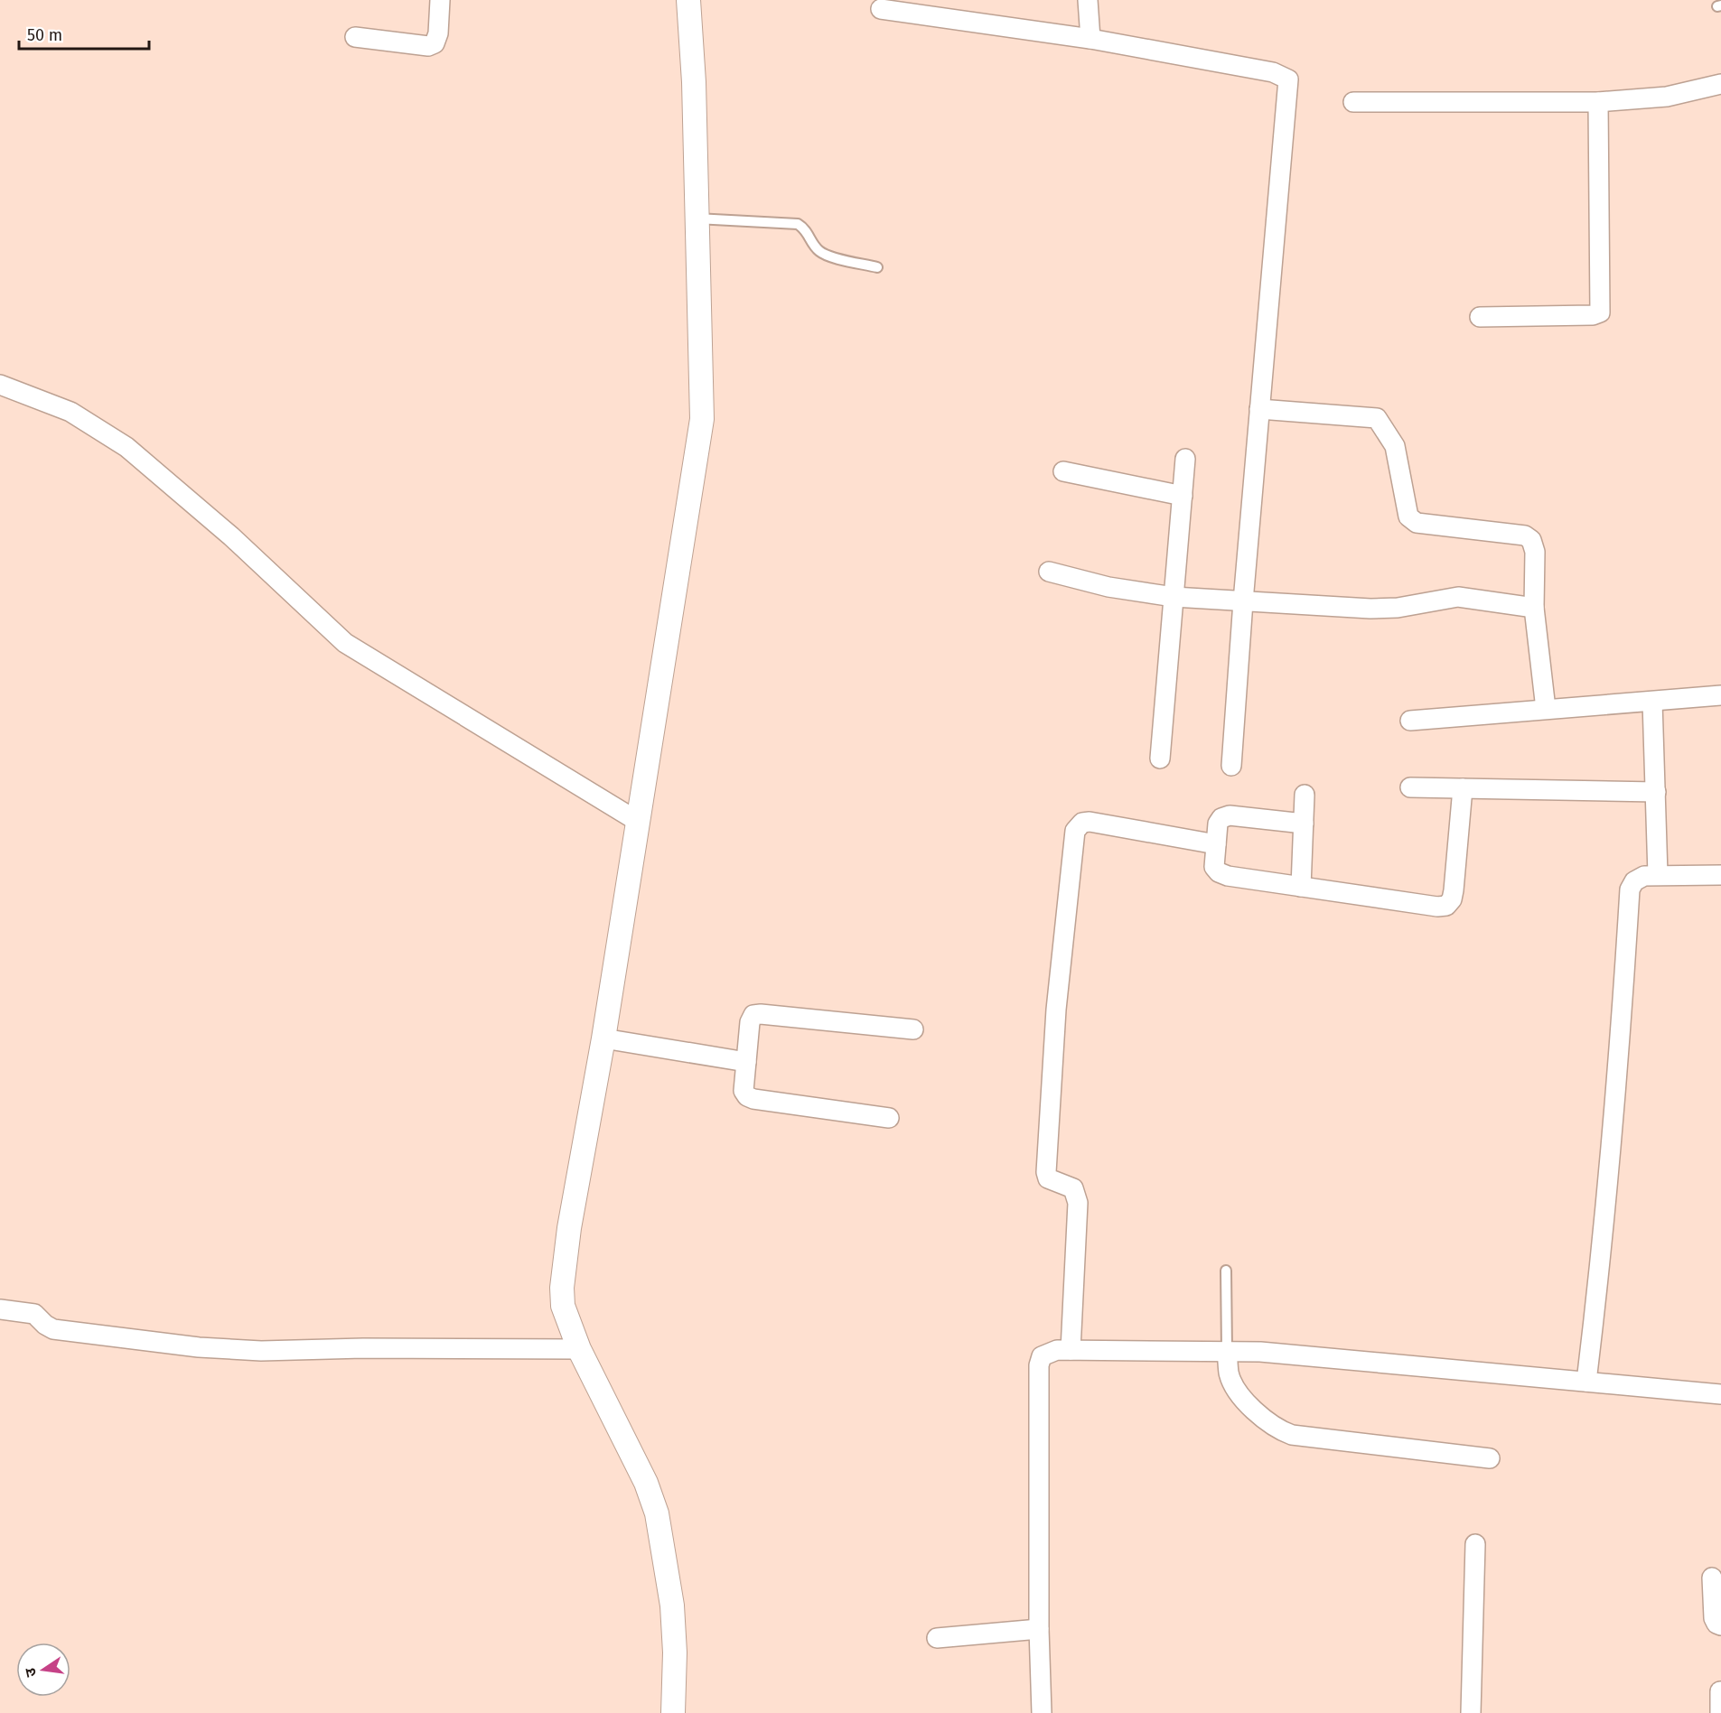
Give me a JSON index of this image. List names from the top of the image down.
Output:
{
  "scale_bar": "50 m",
  "north": "left"
}
